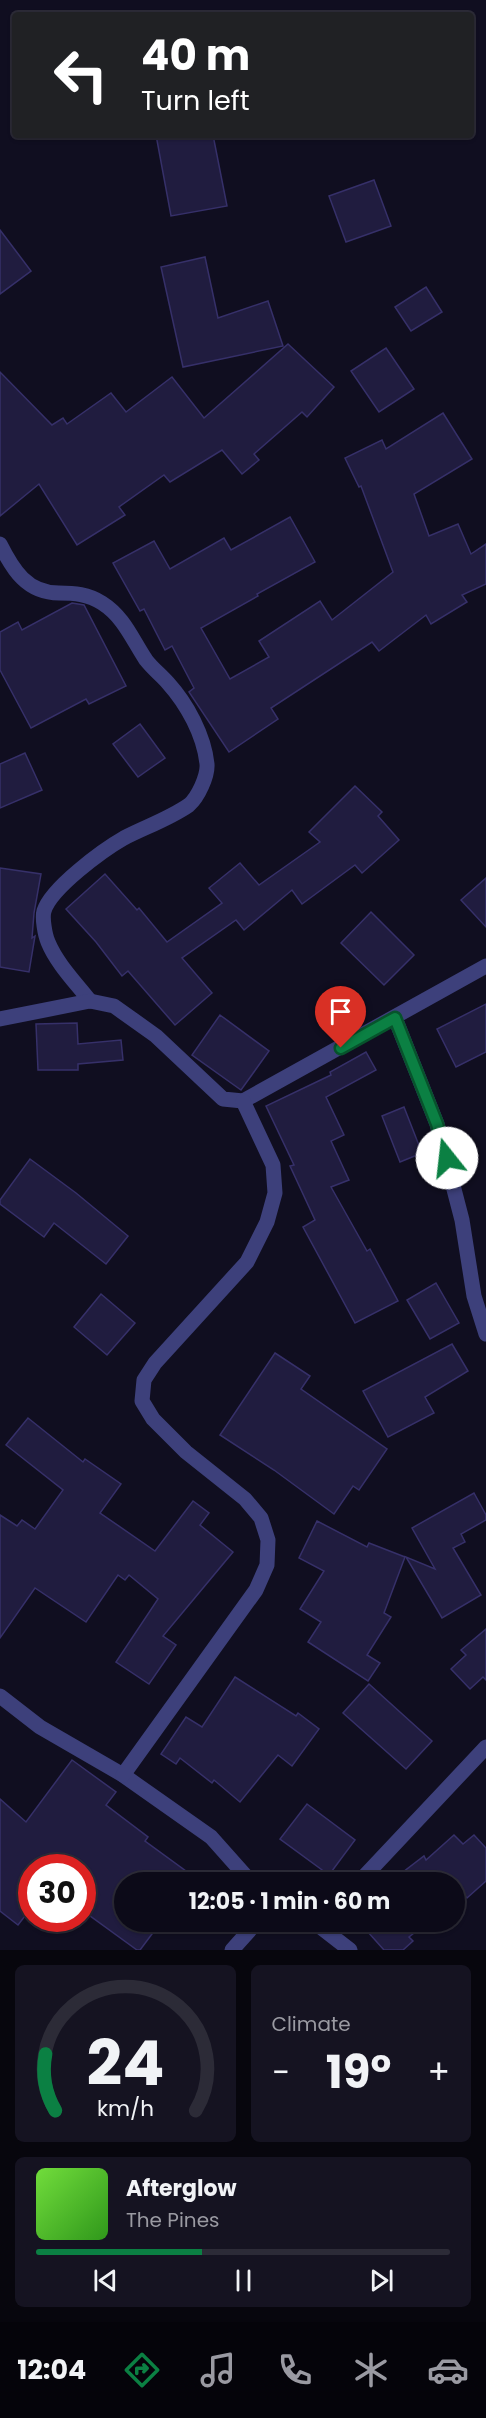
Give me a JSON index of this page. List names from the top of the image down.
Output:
{
  "page": {
    "turn": ["40 m", "Turn left"],
    "limit": "30",
    "trip": "12:05 · 1 min · 60 m",
    "tile": "Climate",
    "heat": ["−", "19°", "+"],
    "song": ["Afterglow", "The Pines"],
    "tabs": "12:04",
    "gauge": ["24", "km/h"]
  }
}
